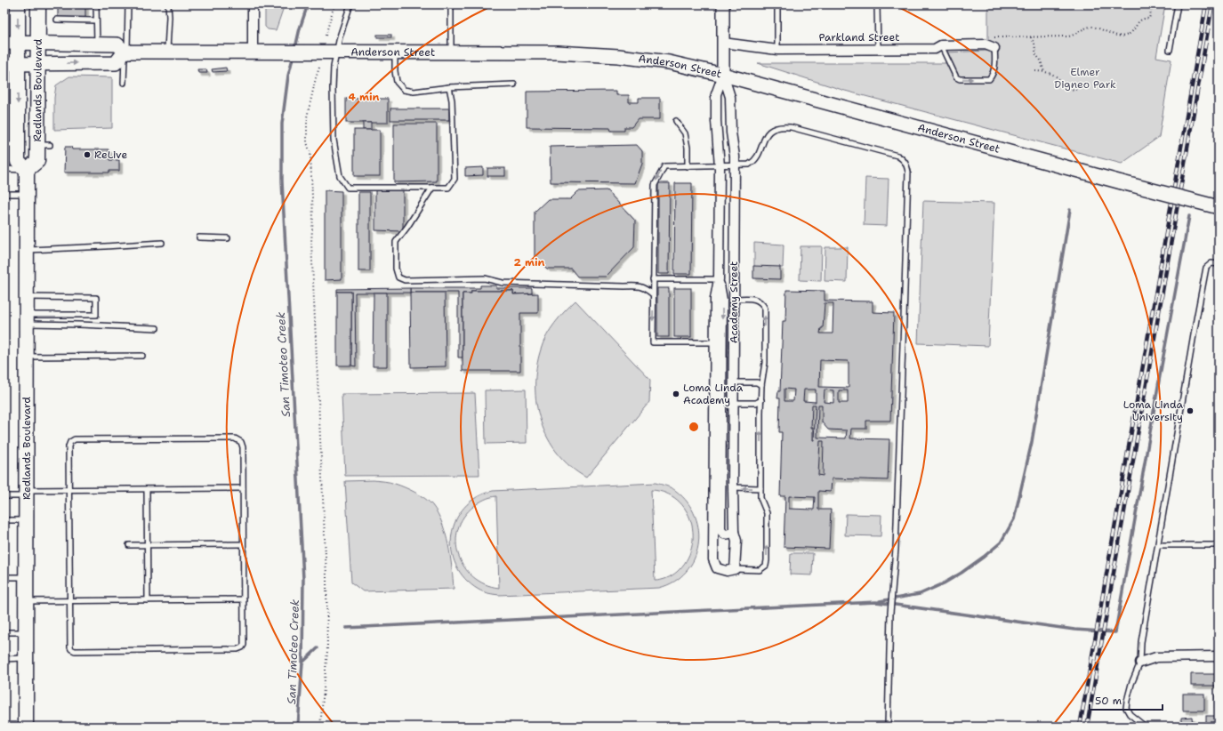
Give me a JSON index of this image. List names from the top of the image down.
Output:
{
  "streets": {
    "main road": ["Anderson Street", "Redlands Boulevard"],
    "street": ["Parkland Street", "Academy Street"]
  },
  "crossings": [
    ["Parkland Street", "Academy Street"],
    ["Anderson Street", "Redlands Boulevard"],
    ["Anderson Street", "Academy Street"]
  ],
  "water": ["San Timoteo Creek"],
  "parks": ["Elmer Digneo Park"],
  "places": ["ReLive", "Loma Linda Academy", "Loma Linda University"],
  "scale_bar": "50 m",
  "rings": ["4 min", "2 min"]
}
